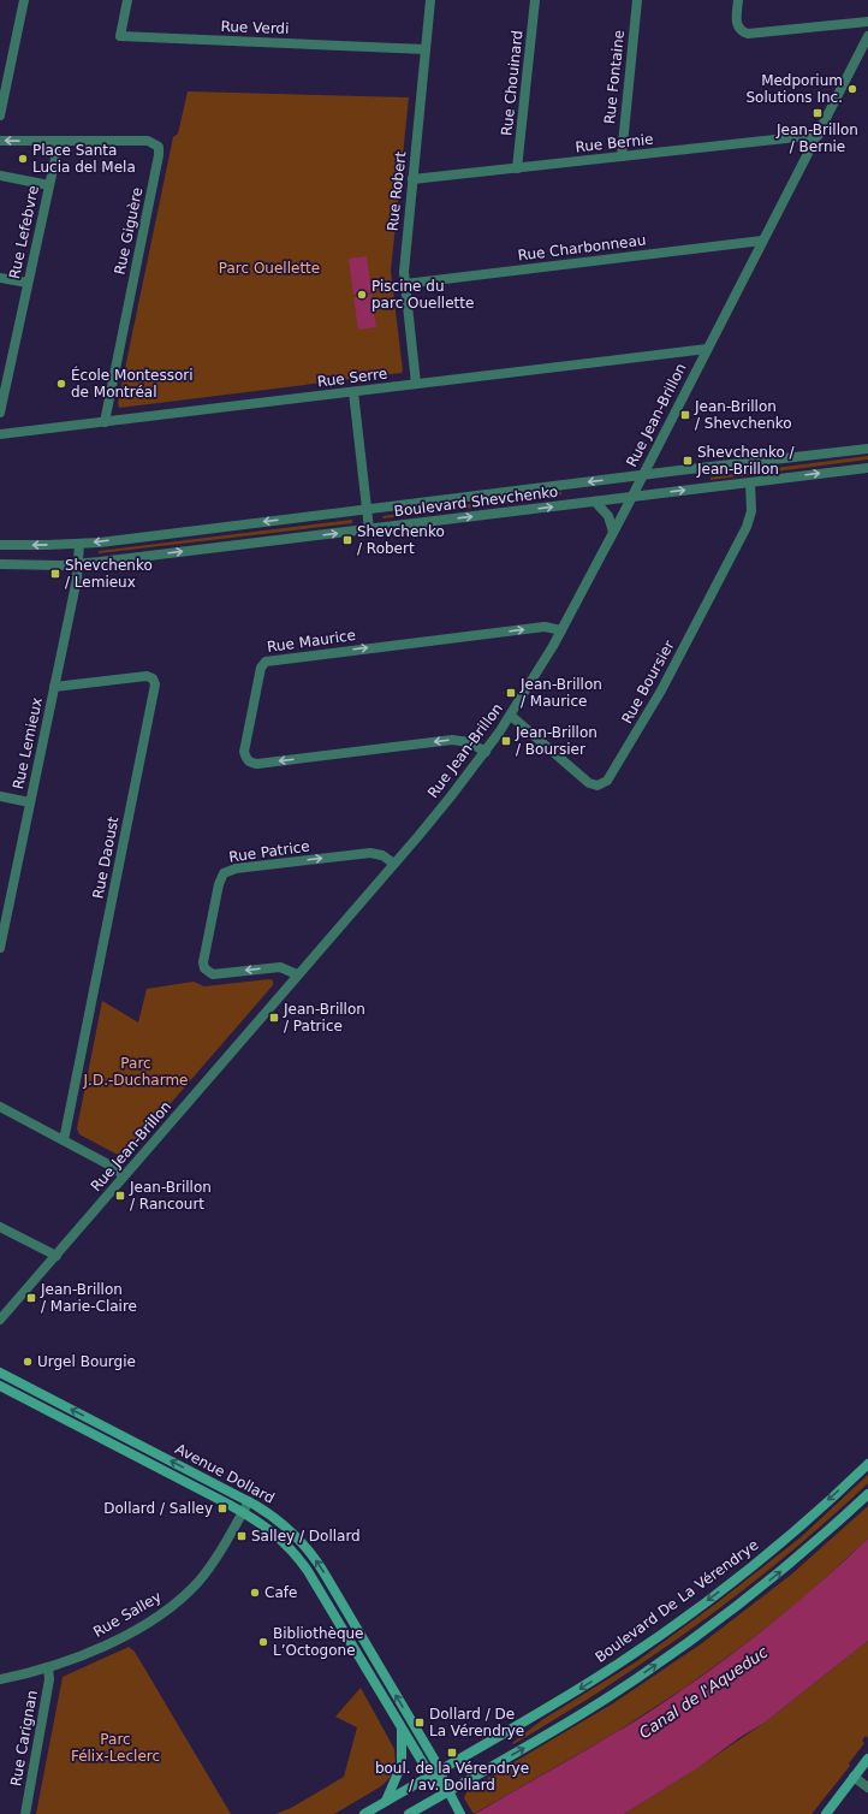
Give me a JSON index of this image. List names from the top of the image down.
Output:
{
  "streets": {
    "main road": ["Avenue Dollard", "Boulevard De La Vérendrye"],
    "street": [
      "Rue Verdi",
      "Rue Fontaine",
      "Rue Chouinard",
      "Rue Bernie",
      "Rue Robert",
      "Rue Giguère",
      "Rue Lefebvre",
      "Rue Charbonneau",
      "Rue Serre",
      "Rue Jean-Brillon",
      "Boulevard Shevchenko",
      "Rue Maurice",
      "Rue Boursier",
      "Rue Lemieux",
      "Rue Patrice",
      "Rue Daoust",
      "Rue Salley",
      "Rue Carignan"
    ]
  },
  "crossings": [
    ["Rue Verdi", "Rue Robert"],
    ["Rue Fontaine", "Rue Bernie"],
    ["Rue Chouinard", "Rue Bernie"],
    ["Rue Bernie", "Rue Robert"],
    ["Rue Bernie", "Rue Jean-Brillon"],
    ["Rue Robert", "Rue Charbonneau"],
    ["Rue Robert", "Rue Serre"],
    ["Rue Giguère", "Rue Lefebvre"],
    ["Rue Giguère", "Rue Serre"],
    ["Rue Charbonneau", "Rue Jean-Brillon"],
    ["Rue Serre", "Rue Jean-Brillon"],
    ["Rue Jean-Brillon", "Boulevard Shevchenko"],
    ["Rue Jean-Brillon", "Rue Maurice"],
    ["Rue Jean-Brillon", "Rue Boursier"],
    ["Rue Jean-Brillon", "Rue Patrice"],
    ["Boulevard Shevchenko", "Rue Boursier"],
    ["Boulevard Shevchenko", "Rue Lemieux"],
    ["Rue Lemieux", "Rue Daoust"],
    ["Avenue Dollard", "Boulevard De La Vérendrye"],
    ["Avenue Dollard", "Rue Salley"],
    ["Rue Salley", "Rue Carignan"]
  ],
  "water": ["Canal de l'Aqueduc"],
  "parks": ["Parc Ouellette", "Parc J.D.-Ducharme", "Parc Félix-Leclerc"],
  "places": {
    "other": [
      "Medporium Solutions Inc.",
      "Place Santa Lucia del Mela",
      "Piscine du parc Ouellette",
      "École Montessori de Montréal",
      "Urgel Bourgie",
      "Cafe",
      "Bibliothèque L’Octogone"
    ],
    "transit": [
      "Jean-Brillon / Bernie",
      "Jean-Brillon / Shevchenko",
      "Shevchenko / Jean-Brillon",
      "Shevchenko / Robert",
      "Shevchenko / Lemieux",
      "Jean-Brillon / Maurice",
      "Jean-Brillon / Boursier",
      "Jean-Brillon / Patrice",
      "Jean-Brillon / Rancourt",
      "Jean-Brillon / Marie-Claire",
      "Dollard / Salley",
      "Salley / Dollard",
      "Dollard / De La Vérendrye",
      "boul. de la Vérendrye / av. Dollard"
    ]
  }
}
